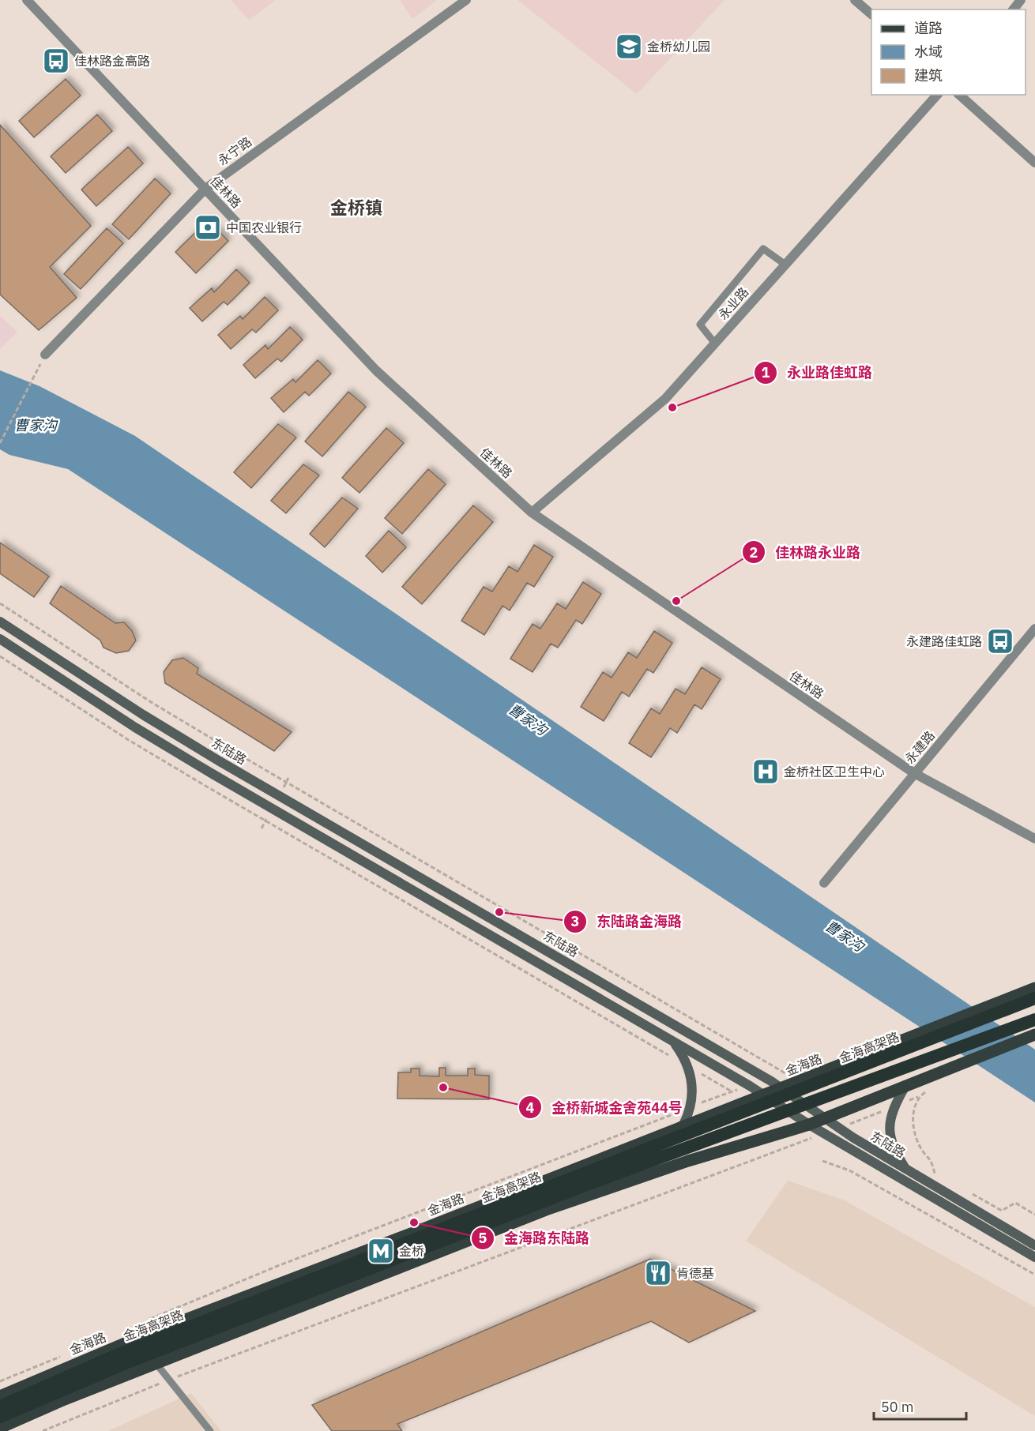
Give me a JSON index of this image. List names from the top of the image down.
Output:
{
  "streets": {
    "highway": ["金海高架路"],
    "main road": ["东陆路", "金海路"],
    "street": [
      "永宁路",
      "佳林路",
      "永业路",
      "永建路"
    ]
  },
  "crossings": [
    ["永宁路", "佳林路"],
    ["佳林路", "永业路"],
    ["佳林路", "永建路"],
    ["东陆路", "金海路"]
  ],
  "districts": ["金桥镇"],
  "water": ["曹家沟"],
  "places": {
    "school or university": ["金桥幼儿园"],
    "bus stop": ["佳林路金高路", "永建路佳虹路"],
    "bank": ["中国农业银行"],
    "other": [
      "永业路佳虹路",
      "佳林路永业路",
      "东陆路金海路",
      "金桥新城金舍苑44号",
      "金海路东陆路"
    ],
    "hospital": ["金桥社区卫生中心"],
    "metro station": ["金桥"],
    "restaurant": ["肯德基"]
  },
  "legend": ["道路", "水域", "建筑"],
  "scale_bar": "50 m"
}
